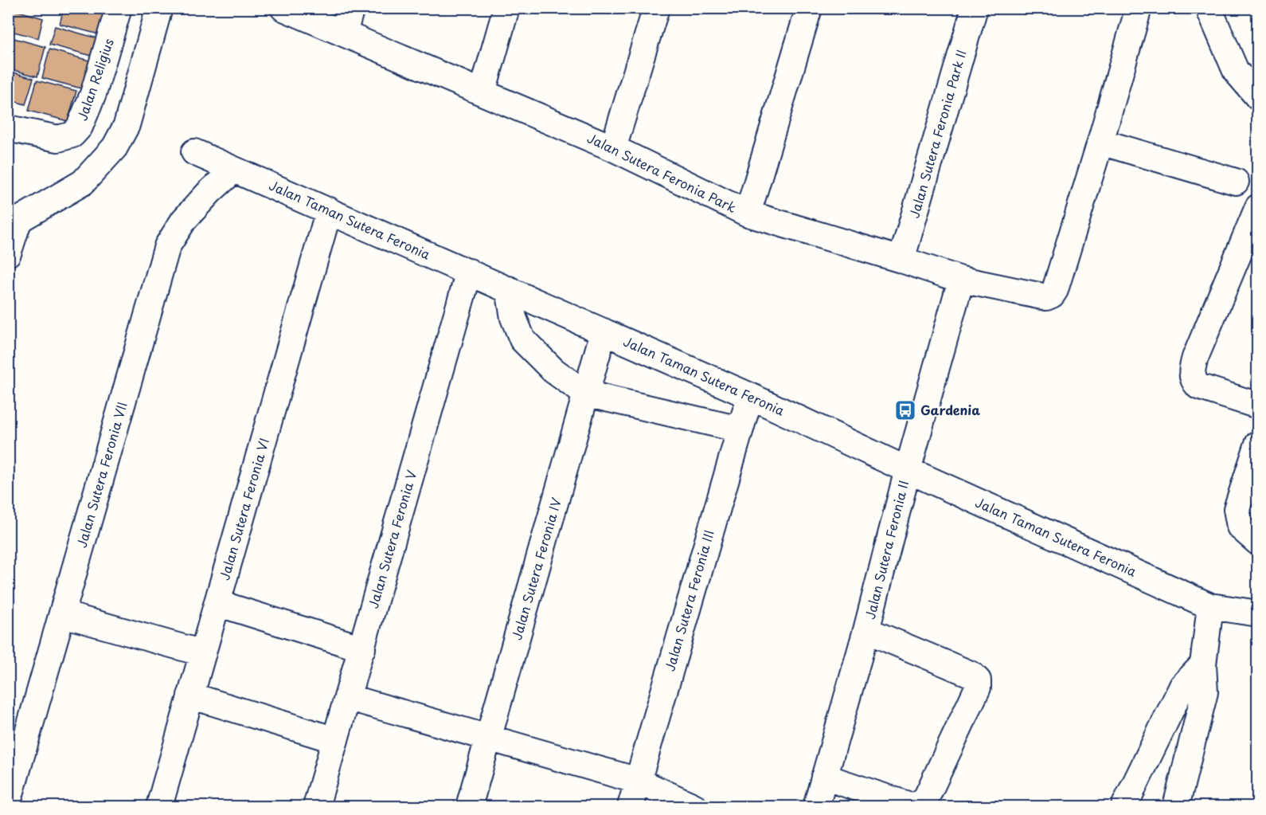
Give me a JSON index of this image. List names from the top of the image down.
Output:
{
  "streets": {
    "street": [
      "Jalan Religius",
      "Jalan Sutera Feronia Park II",
      "Jalan Sutera Feronia Park",
      "Jalan Taman Sutera Feronia",
      "Jalan Sutera Feronia VII",
      "Jalan Sutera Feronia VI",
      "Jalan Sutera Feronia V",
      "Jalan Sutera Feronia II",
      "Jalan Sutera Feronia IV",
      "Jalan Sutera Feronia III"
    ]
  },
  "crossings": [
    ["Jalan Sutera Feronia Park II", "Jalan Sutera Feronia Park"],
    ["Jalan Sutera Feronia Park", "Jalan Sutera Feronia II"],
    ["Jalan Taman Sutera Feronia", "Jalan Sutera Feronia VII"],
    ["Jalan Taman Sutera Feronia", "Jalan Sutera Feronia VI"],
    ["Jalan Taman Sutera Feronia", "Jalan Sutera Feronia V"],
    ["Jalan Taman Sutera Feronia", "Jalan Sutera Feronia II"],
    ["Jalan Taman Sutera Feronia", "Jalan Sutera Feronia IV"],
    ["Jalan Taman Sutera Feronia", "Jalan Sutera Feronia III"]
  ],
  "places": {
    "bus stop": ["Gardenia"]
  }
}
